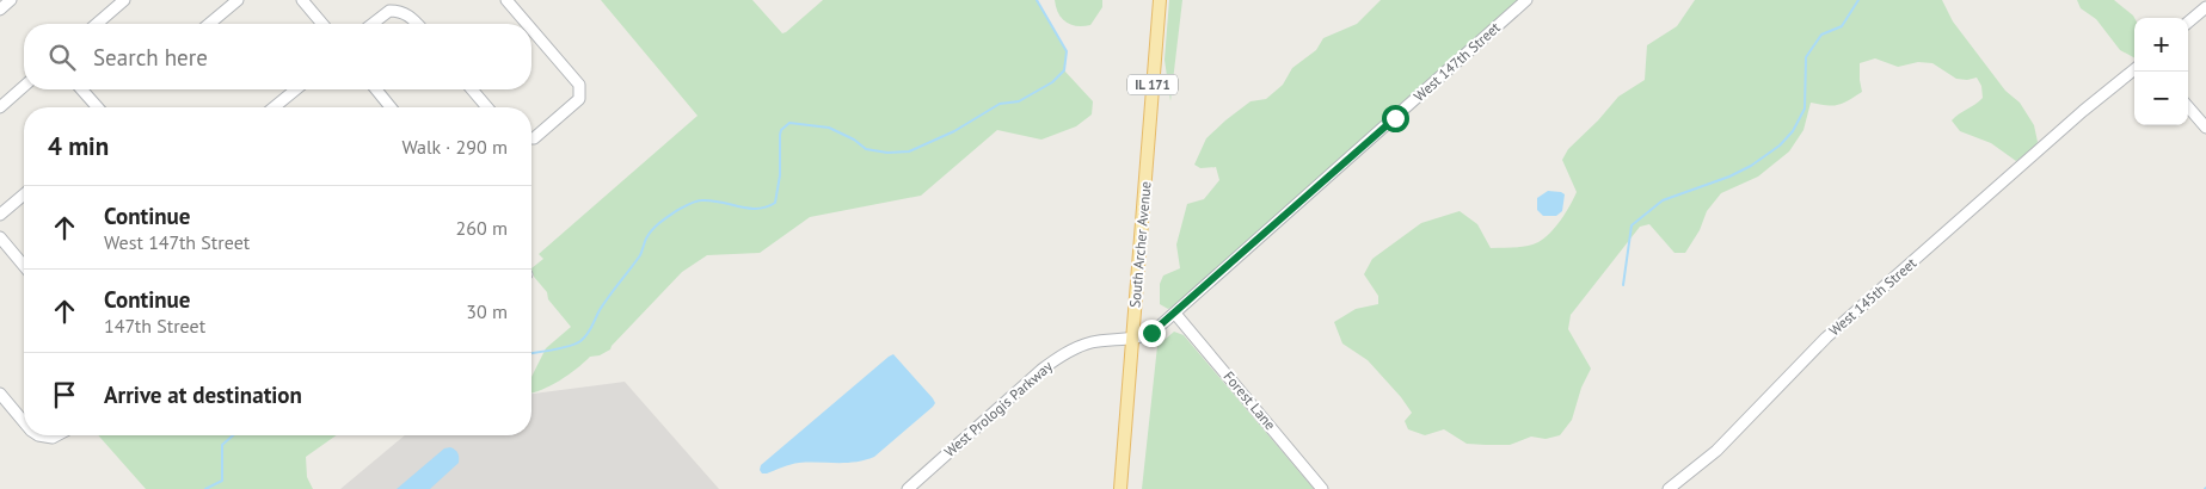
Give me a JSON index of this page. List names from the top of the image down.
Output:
{
  "streets": {
    "main road": ["IL 171", "South Archer Avenue"],
    "street": [
      "West 147th Street",
      "West 145th Street",
      "Forest Lane",
      "West Prologis Parkway"
    ]
  },
  "crossings": [
    ["West 147th Street", "South Archer Avenue"],
    ["West 147th Street", "Forest Lane"],
    ["West 147th Street", "West Prologis Parkway"],
    ["South Archer Avenue", "West Prologis Parkway"]
  ],
  "page": {
    "map_buttons": ["+", "−"],
    "search": "Search here",
    "heading": ["4 min", "Walk · 290 m"],
    "list": [
      ["Continue", "West 147th Street", "260 m"],
      ["Continue", "147th Street", "30 m"],
      "Arrive at destination"
    ]
  }
}
